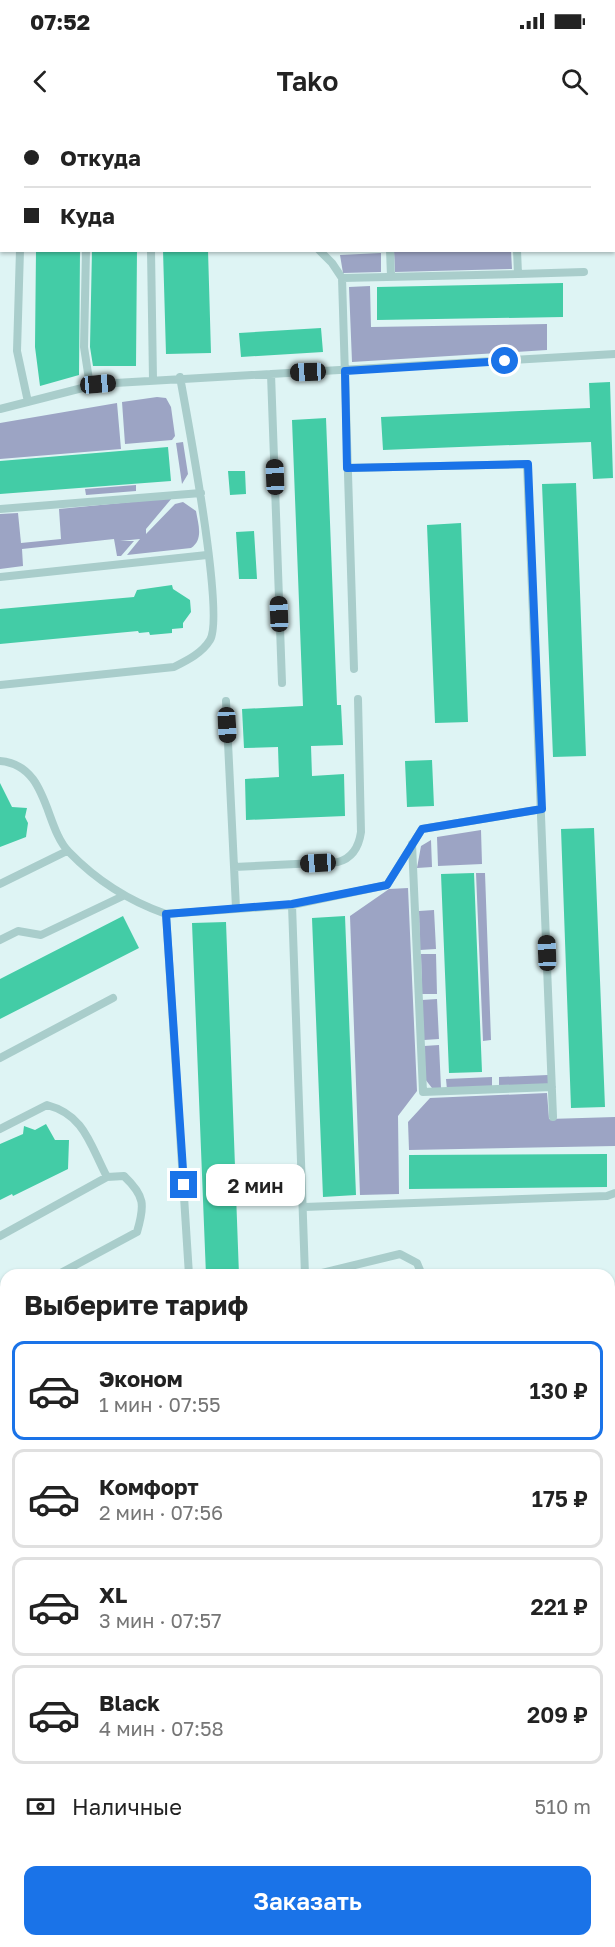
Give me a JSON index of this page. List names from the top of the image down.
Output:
{
  "page": {
    "status": "07:52",
    "header": "Tako",
    "banner": ["Откуда", "Куда"],
    "bubble": "2 мин",
    "heading": "Выберите тариф",
    "list": [
      {
        "name": "Эконом",
        "note": "1 мин · 07:55",
        "value": "130 ₽"
      },
      {
        "name": "Комфорт",
        "note": "2 мин · 07:56",
        "value": "175 ₽"
      },
      {
        "name": "XL",
        "note": "3 мин · 07:57",
        "value": "221 ₽"
      },
      {
        "name": "Black",
        "note": "4 мин · 07:58",
        "value": "209 ₽"
      }
    ],
    "pay": ["Наличные", "510 m"],
    "buttons": "Заказать"
  }
}
